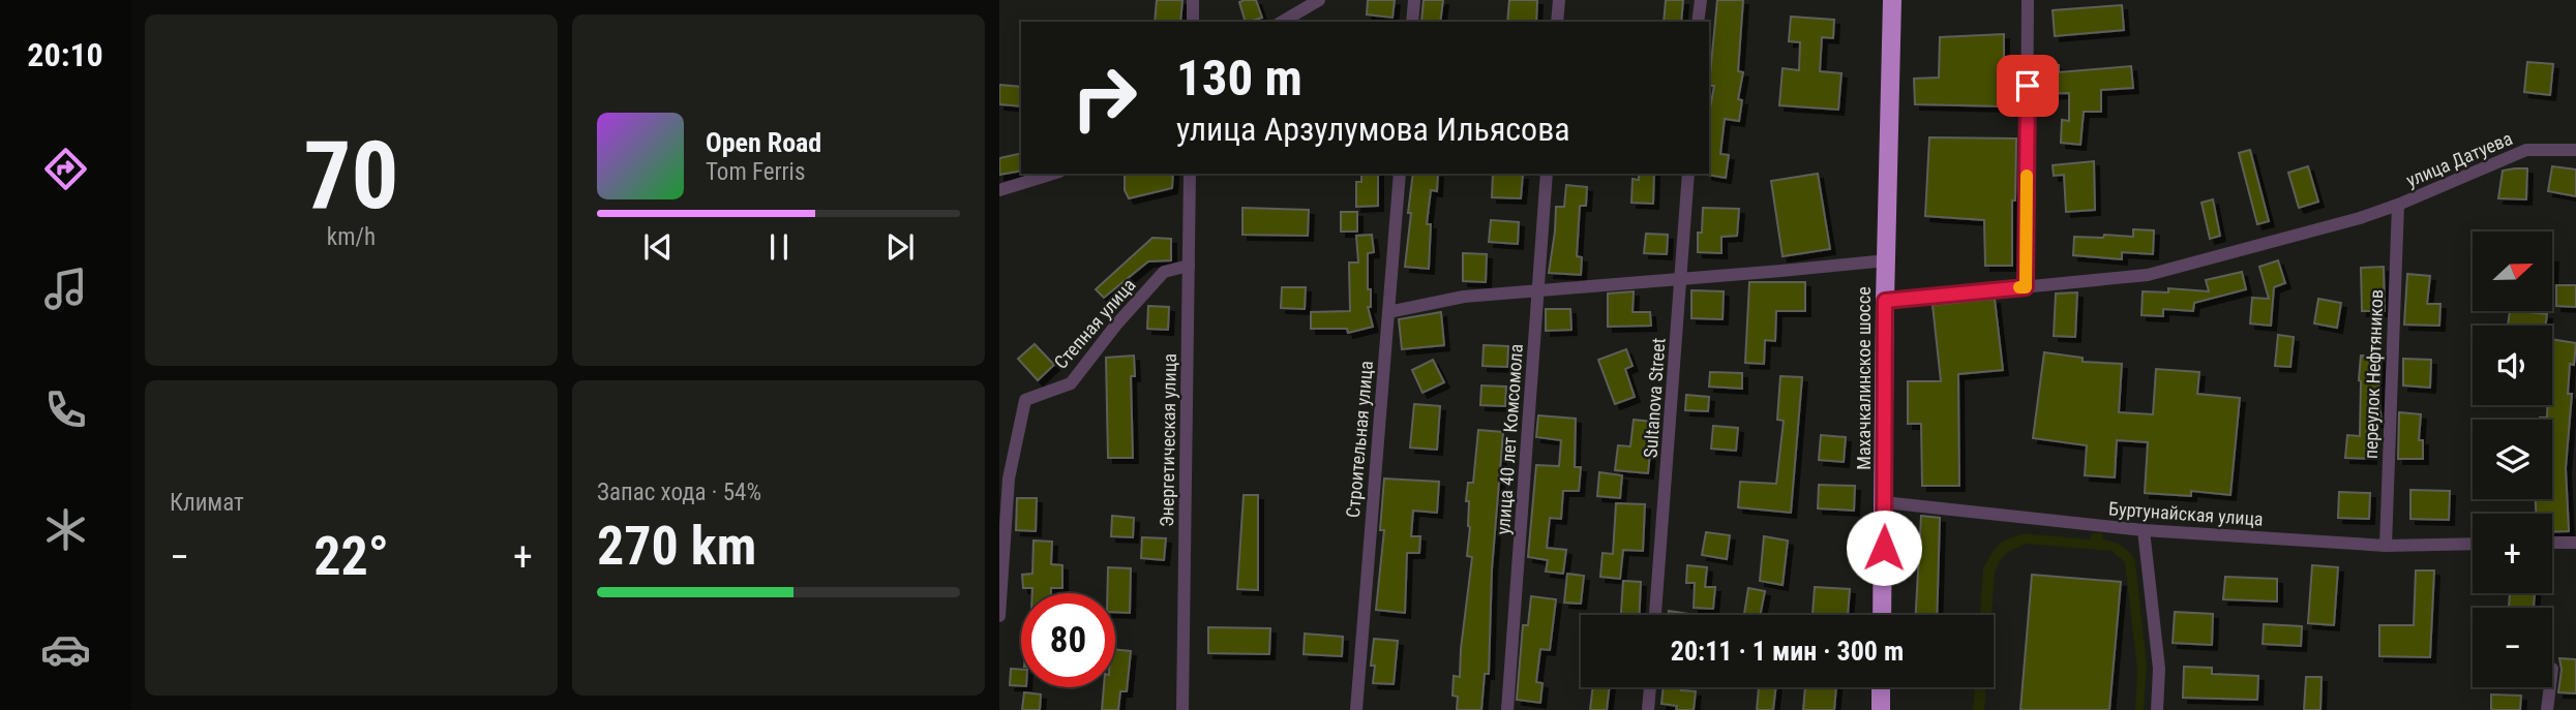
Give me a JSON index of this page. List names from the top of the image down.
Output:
{
  "streets": {
    "highway": ["Махачкалинское шоссе"],
    "street": [
      "улица Датуева",
      "Степная улица",
      "переулок Нефтяников",
      "Sultanova Street",
      "Строительная улица",
      "улица 40 лет Комсомола",
      "Энергетическая улица",
      "Буртунайская улица"
    ]
  },
  "crossings": [
    ["улица Датуева", "переулок Нефтяников"],
    ["улица Датуева", "Махачкалинское шоссе"],
    ["Степная улица", "Энергетическая улица"],
    ["переулок Нефтяников", "Буртунайская улица"],
    ["Махачкалинское шоссе", "Буртунайская улица"]
  ],
  "north": "right",
  "page": {
    "tabs": "20:10",
    "tile": [
      ["70", "km/h"],
      "Климат",
      ["Запас хода · 54%", "270 km"]
    ],
    "turn": ["130 m", "улица Арзулумова Ильясова"],
    "song": ["Open Road", "Tom Ferris"],
    "map_buttons": ["+", "−"],
    "heat": ["−", "22°", "+"],
    "limit": "80",
    "trip": "20:11 · 1 мин · 300 m"
  }
}
